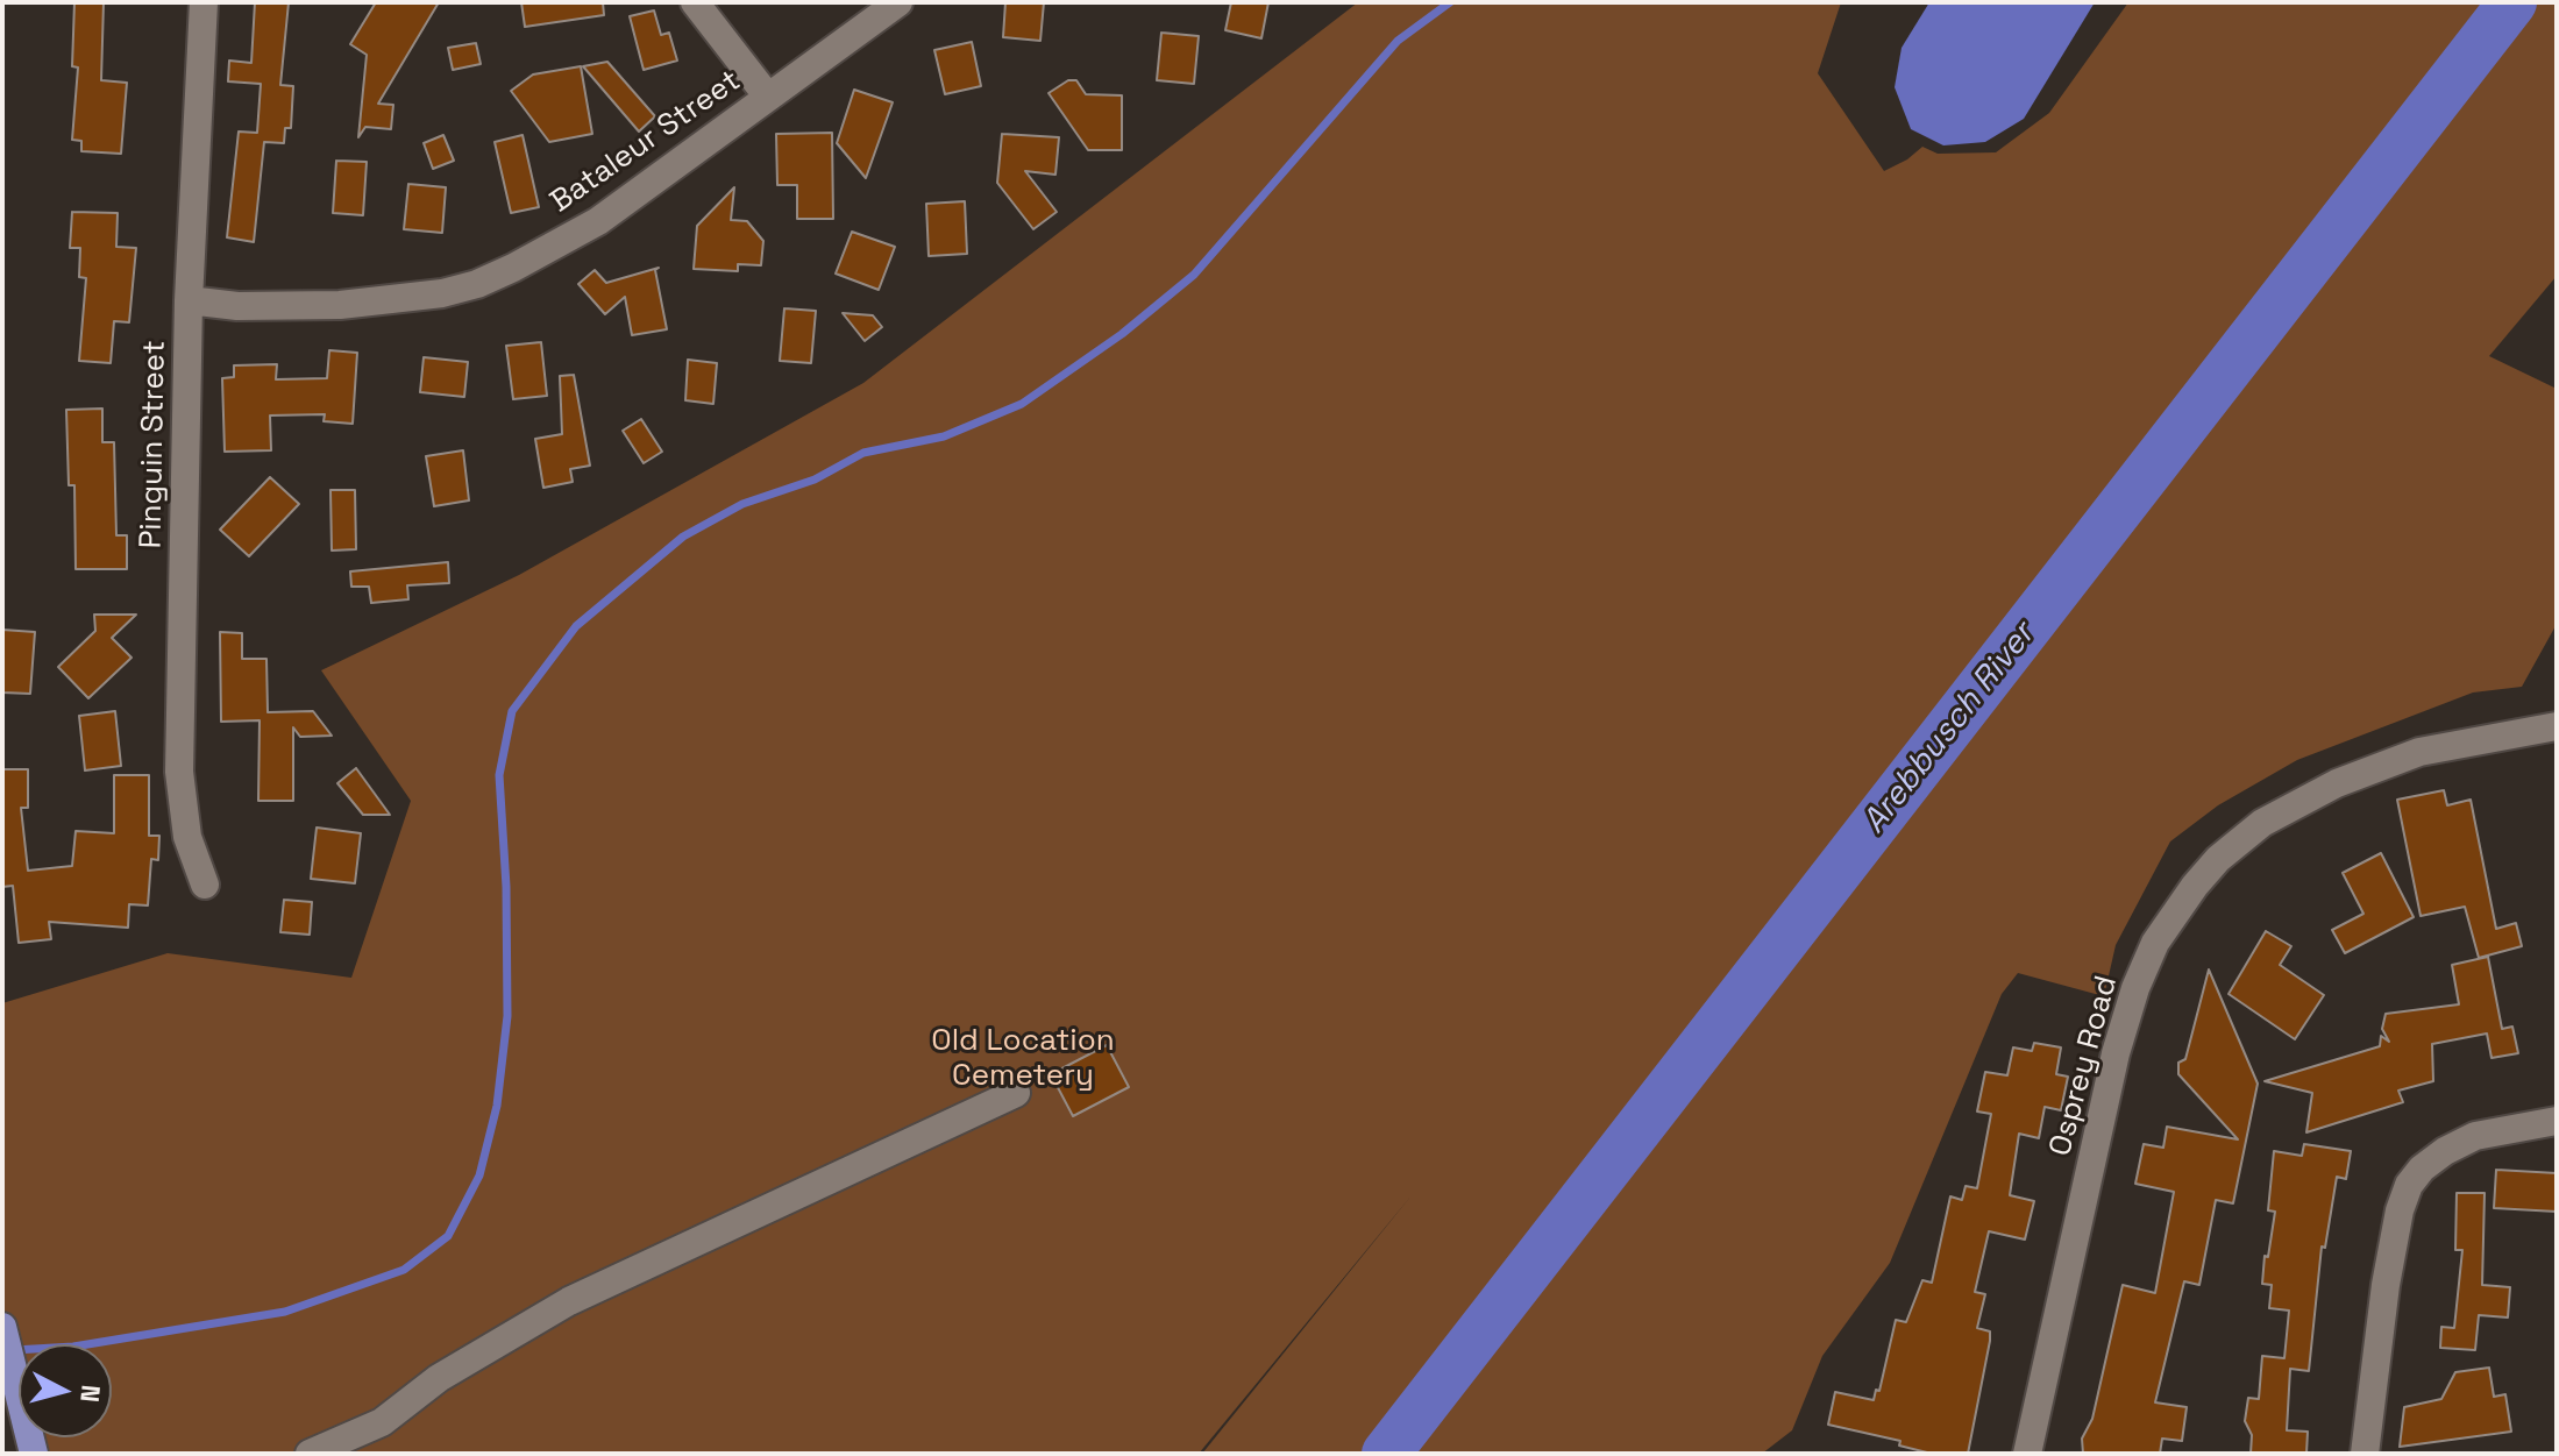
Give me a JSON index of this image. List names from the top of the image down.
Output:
{
  "streets": {
    "street": ["Bataleur Street", "Pinguin Street", "Osprey Road"]
  },
  "crossings": [
    ["Bataleur Street", "Pinguin Street"]
  ],
  "water": ["Arebbusch River"],
  "parks": ["Old Location Cemetery"],
  "north": "right"
}
